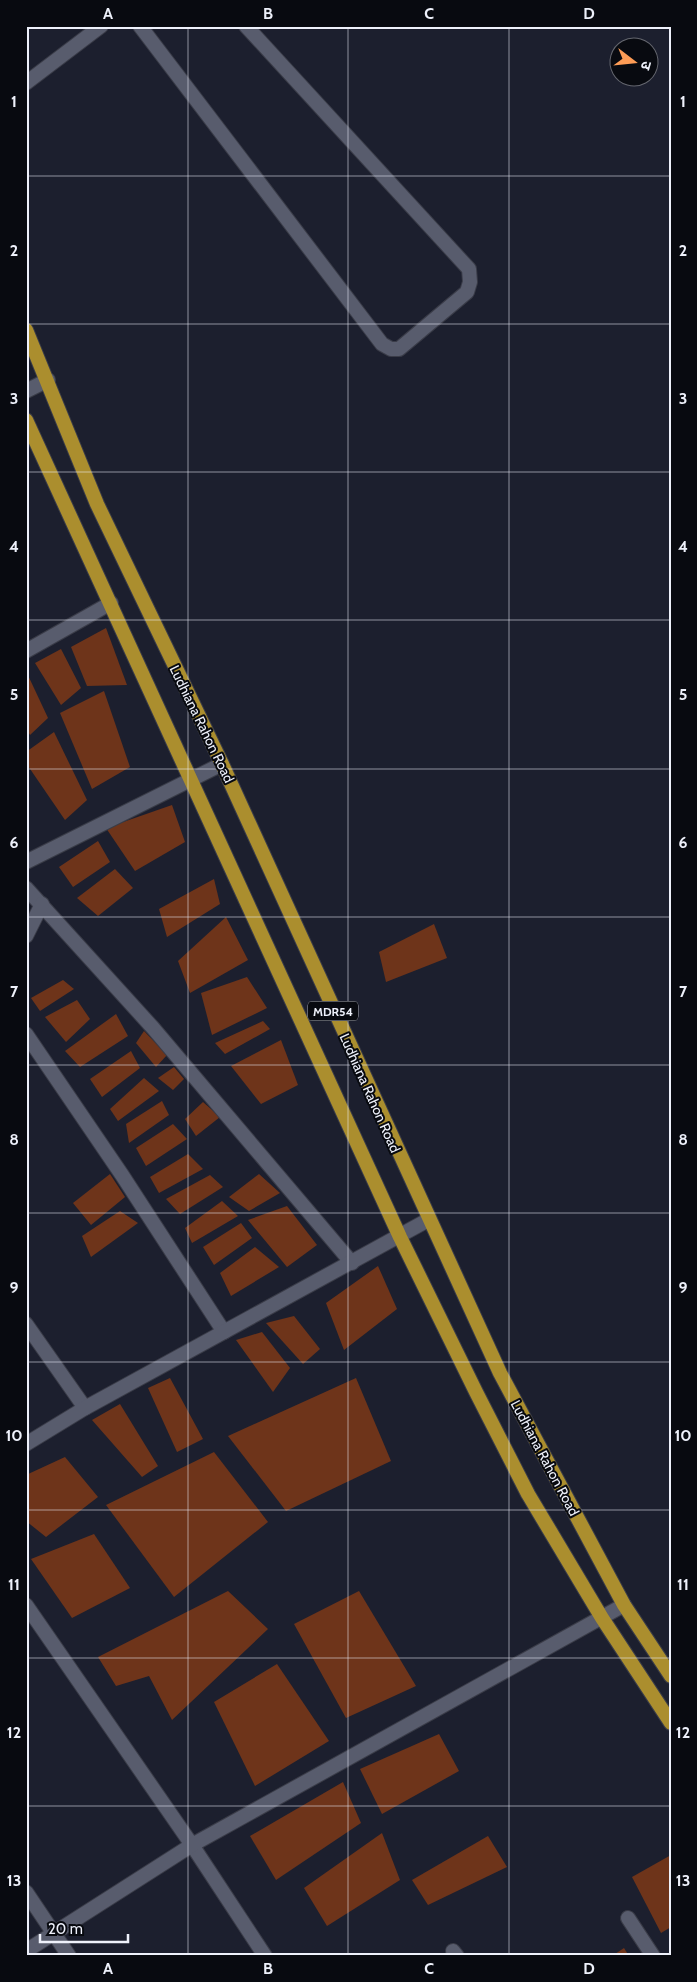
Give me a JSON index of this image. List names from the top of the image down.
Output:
{
  "streets": {
    "main road": ["Ludhiana Rahon Road", "MDR54"]
  },
  "scale_bar": "20 m",
  "north": "right",
  "grid": {
    "columns": [
      "A",
      "B",
      "C",
      "D"
    ],
    "rows": [
      "1",
      "2",
      "3",
      "4",
      "5",
      "6",
      "7",
      "8",
      "9",
      "10",
      "11",
      "12",
      "13"
    ]
  }
}
